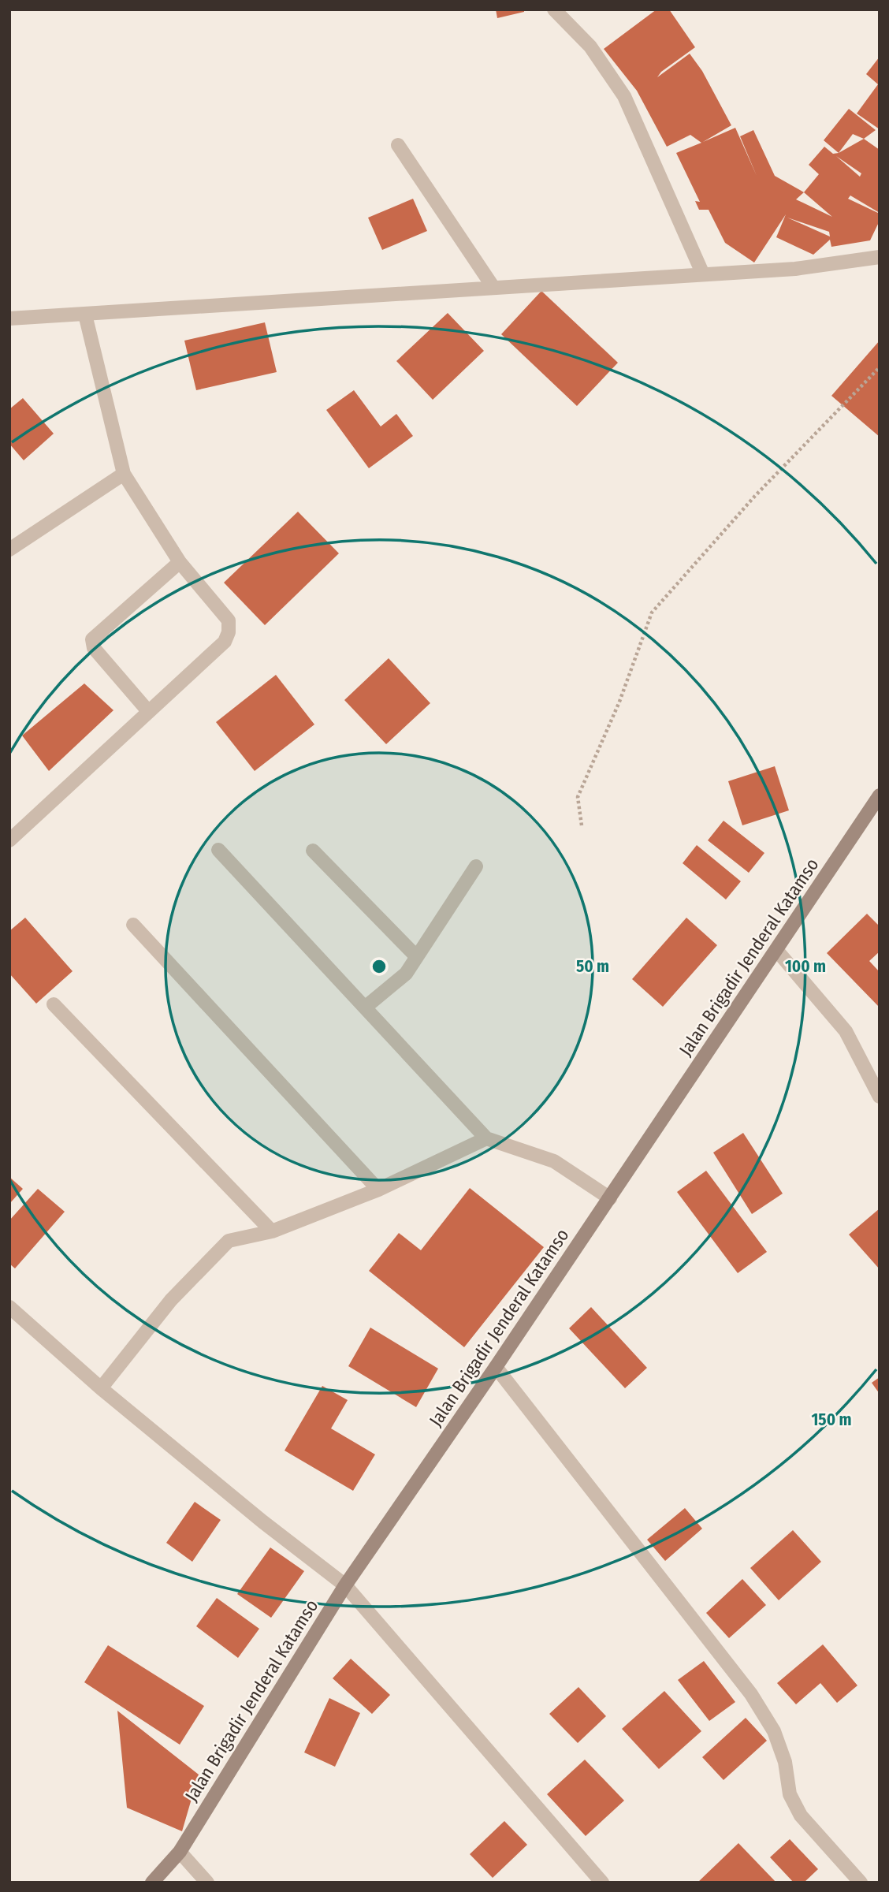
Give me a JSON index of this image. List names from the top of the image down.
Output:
{
  "streets": {
    "main road": ["Jalan Brigadir Jenderal Katamso"]
  },
  "rings": ["50 m", "100 m", "150 m"]
}
